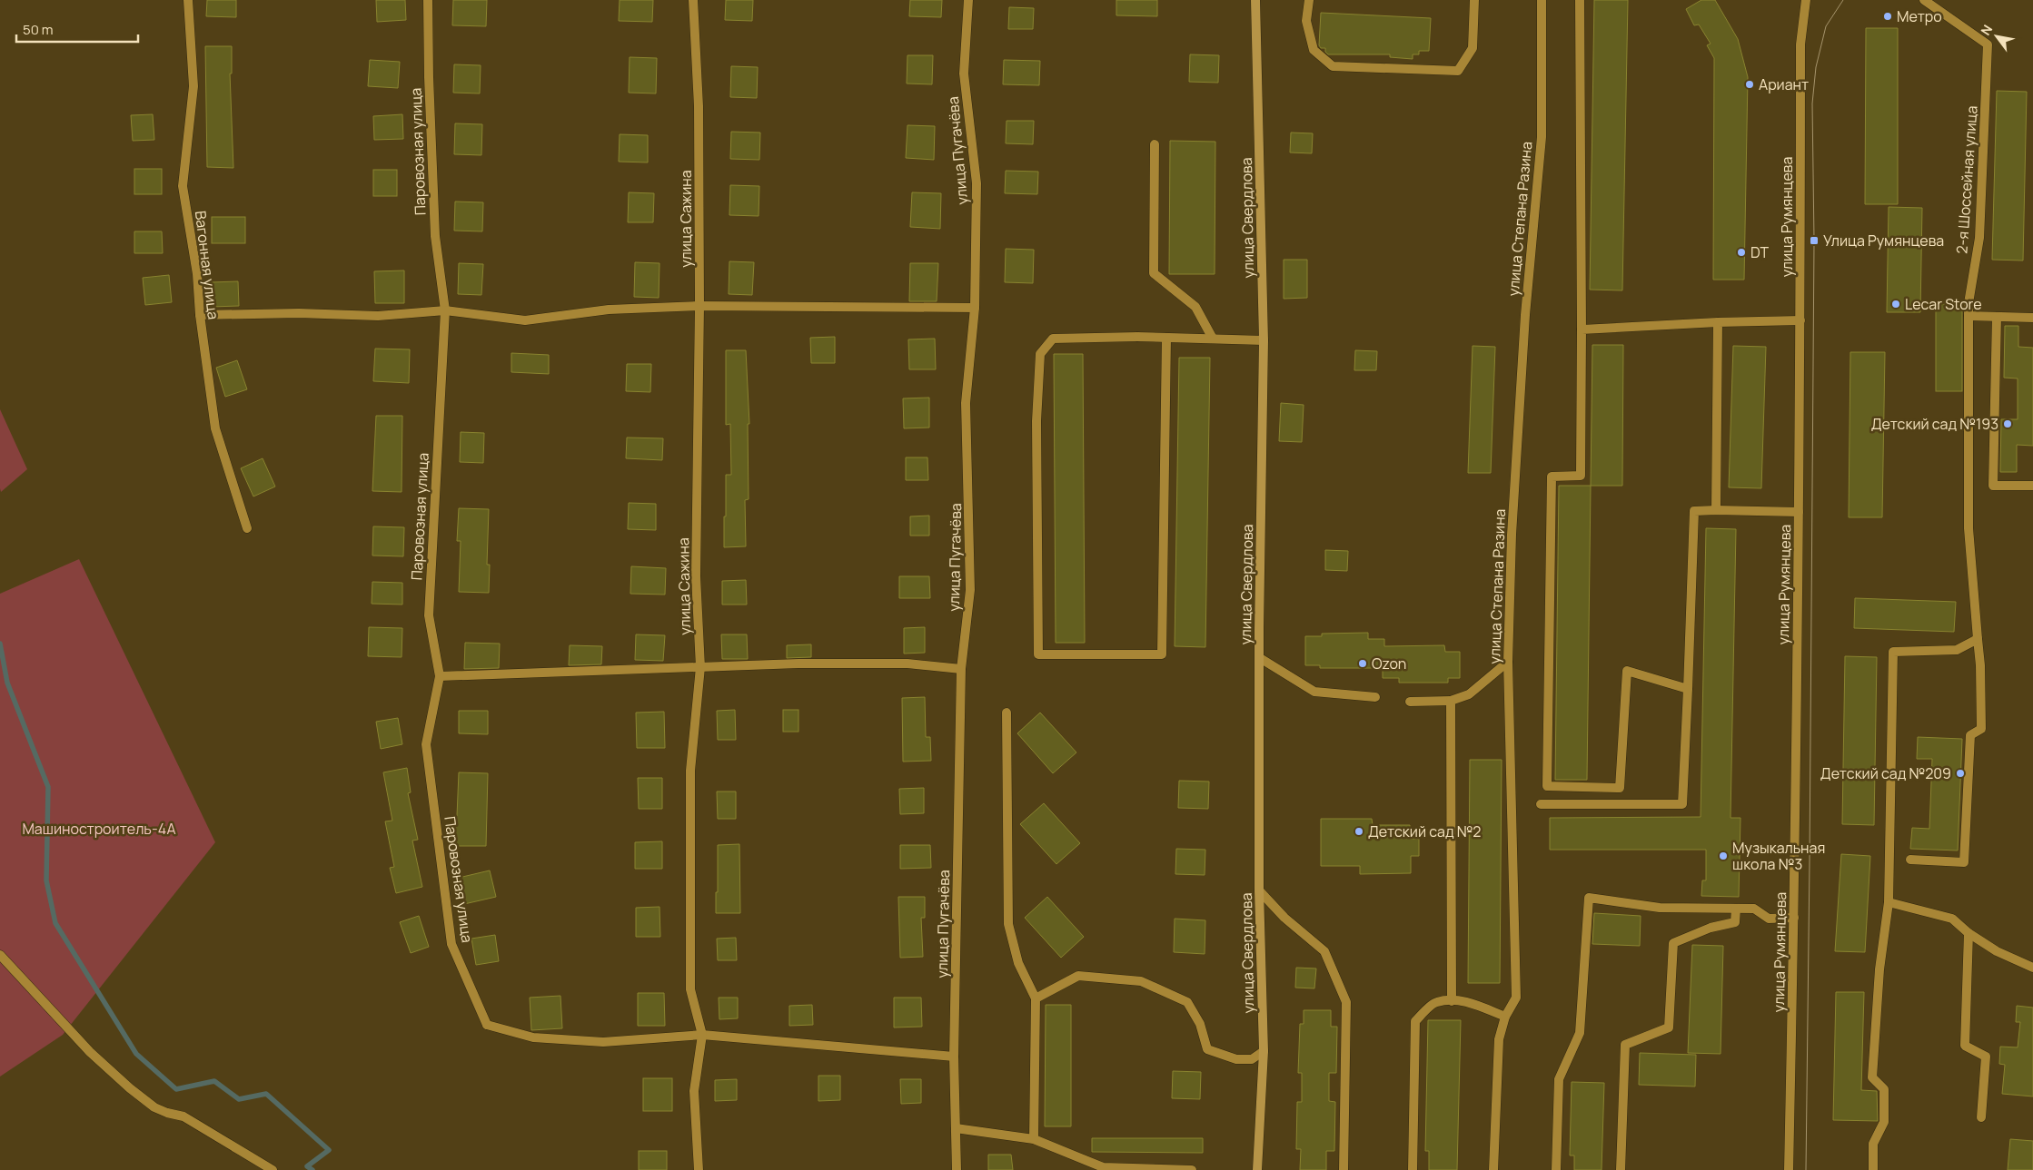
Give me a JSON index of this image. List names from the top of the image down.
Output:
{
  "streets": {
    "street": [
      "улица Пугачёва",
      "Паровозная улица",
      "2-я Шоссейная улица",
      "улица Румянцева",
      "улица Свердлова",
      "улица Сажина",
      "улица Степана Разина",
      "Вагонная улица"
    ]
  },
  "crossings": [
    ["Паровозная улица", "улица Сажина"]
  ],
  "parks": ["Машиностроитель-4А"],
  "places": {
    "other": [
      "Метро",
      "Ариант",
      "DT",
      "Lecar Store",
      "Детский сад №193",
      "Ozon",
      "Детский сад №209",
      "Детский сад №2",
      "Музыкальная школа №3"
    ],
    "transit": ["Улица Румянцева"]
  },
  "scale_bar": "50 m",
  "north": "top left"
}
